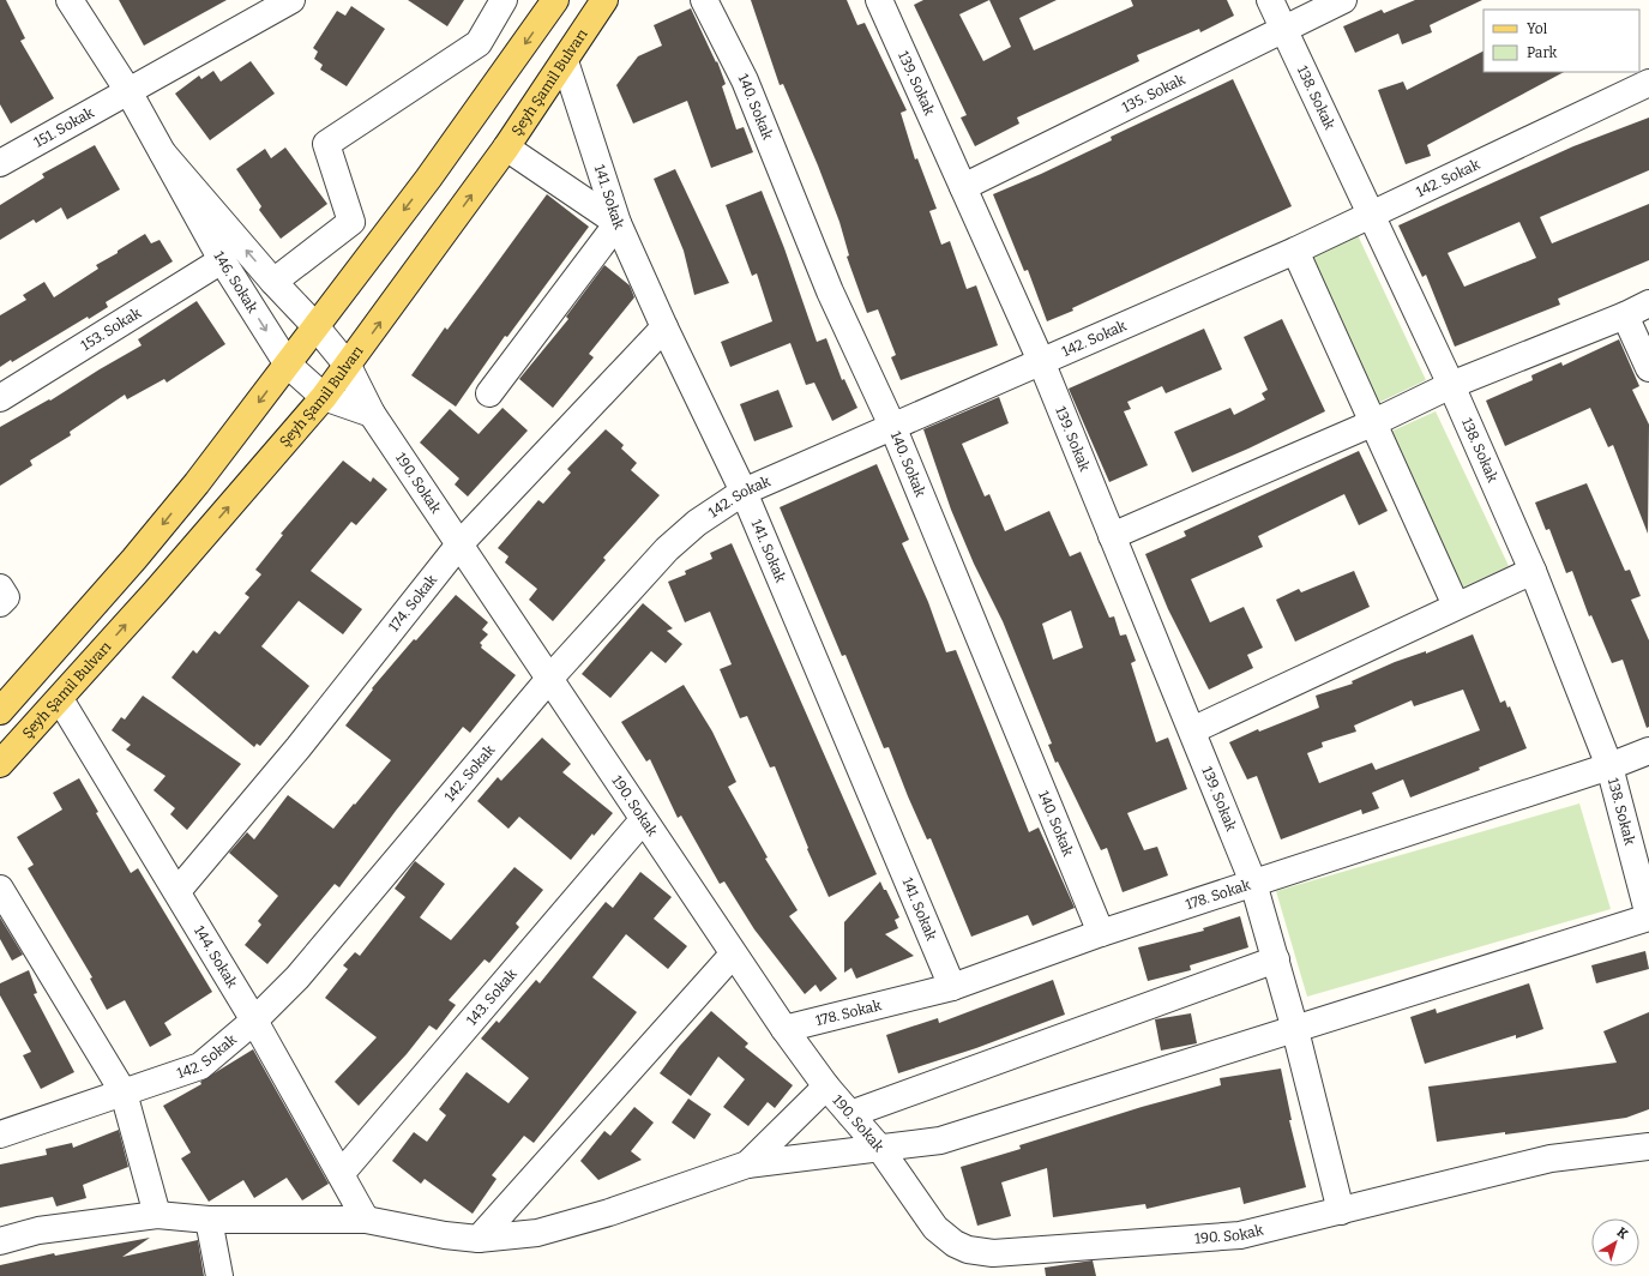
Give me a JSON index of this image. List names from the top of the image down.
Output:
{
  "streets": {
    "main road": ["Şeyh Şamil Bulvarı"],
    "street": [
      "139. Sokak",
      "135. Sokak",
      "138. Sokak",
      "140. Sokak",
      "151. Sokak",
      "142. Sokak",
      "141. Sokak",
      "146. Sokak",
      "153. Sokak",
      "190. Sokak",
      "174. Sokak",
      "178. Sokak",
      "144. Sokak",
      "143. Sokak"
    ]
  },
  "crossings": [
    ["Şeyh Şamil Bulvarı", "141. Sokak"],
    ["Şeyh Şamil Bulvarı", "146. Sokak"],
    ["Şeyh Şamil Bulvarı", "190. Sokak"],
    ["Şeyh Şamil Bulvarı", "144. Sokak"],
    ["139. Sokak", "135. Sokak"],
    ["139. Sokak", "142. Sokak"],
    ["139. Sokak", "190. Sokak"],
    ["139. Sokak", "178. Sokak"],
    ["135. Sokak", "138. Sokak"],
    ["138. Sokak", "142. Sokak"],
    ["138. Sokak", "178. Sokak"],
    ["140. Sokak", "142. Sokak"],
    ["140. Sokak", "178. Sokak"],
    ["151. Sokak", "146. Sokak"],
    ["142. Sokak", "141. Sokak"],
    ["142. Sokak", "190. Sokak"],
    ["142. Sokak", "144. Sokak"],
    ["141. Sokak", "174. Sokak"],
    ["141. Sokak", "178. Sokak"],
    ["146. Sokak", "153. Sokak"],
    ["146. Sokak", "190. Sokak"],
    ["190. Sokak", "174. Sokak"],
    ["190. Sokak", "178. Sokak"],
    ["190. Sokak", "143. Sokak"],
    ["174. Sokak", "144. Sokak"],
    ["144. Sokak", "143. Sokak"]
  ],
  "legend": ["Yol", "Park"],
  "north": "top right"
}
